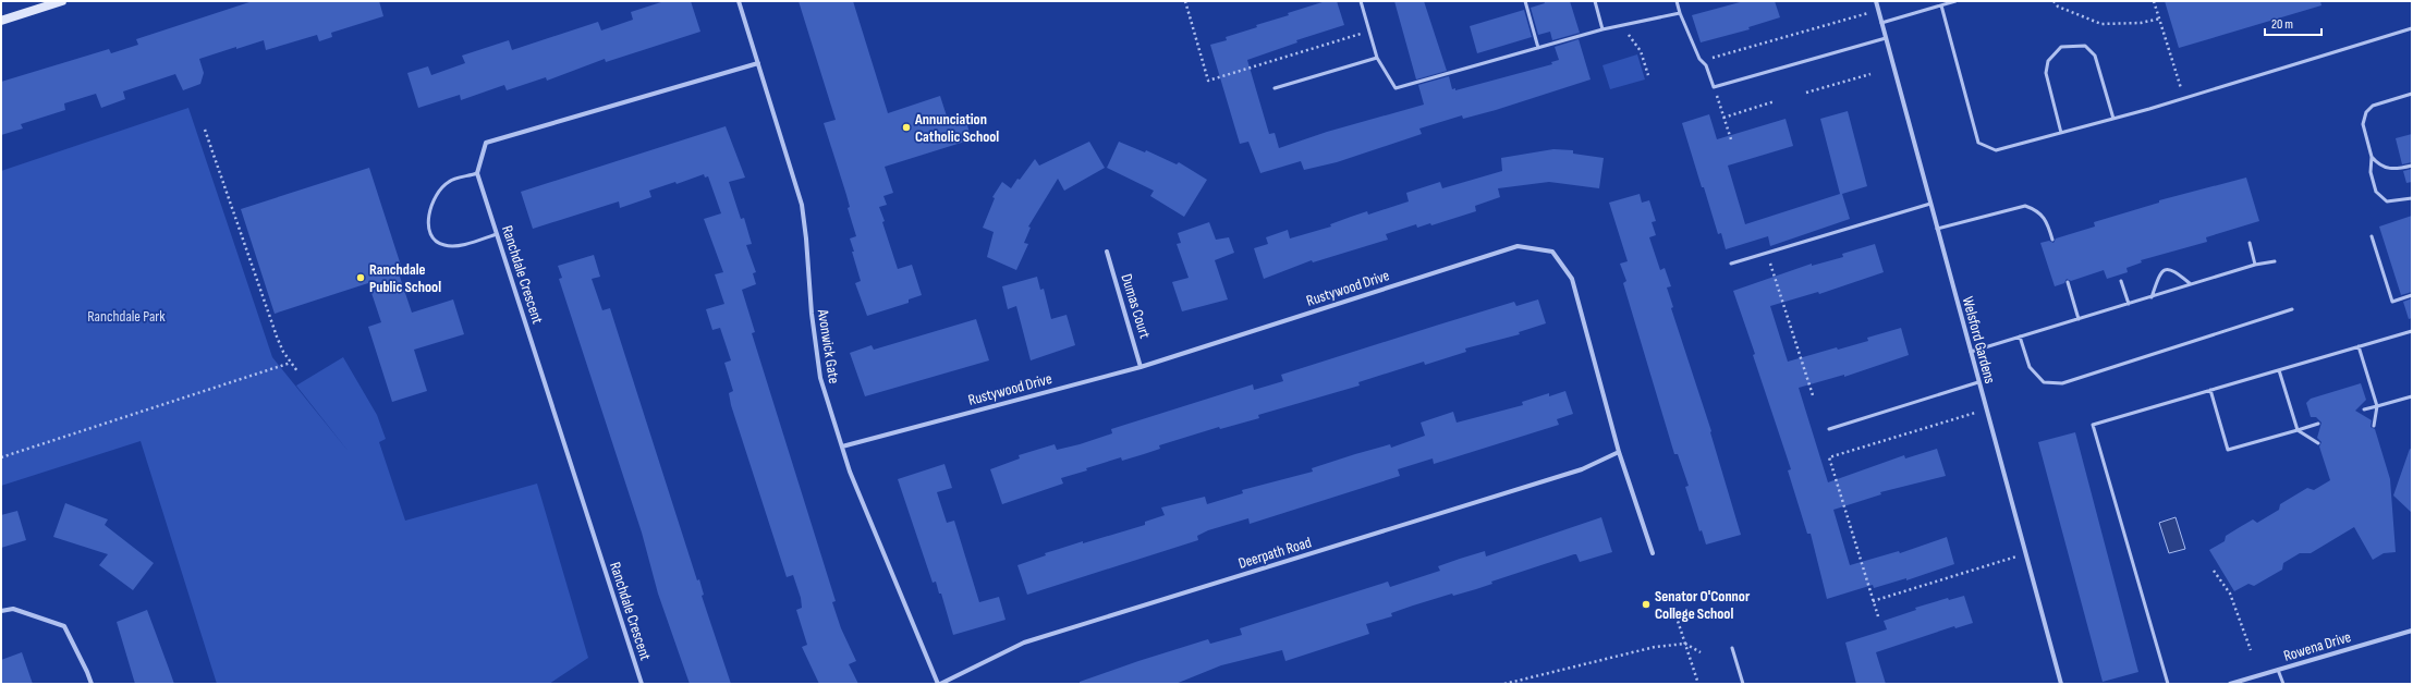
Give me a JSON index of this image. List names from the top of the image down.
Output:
{
  "streets": {
    "street": [
      "Ranchdale Crescent",
      "Rustywood Drive",
      "Dumas Court",
      "Welsford Gardens",
      "Avonwick Gate",
      "Deerpath Road",
      "Rowena Drive"
    ]
  },
  "crossings": [
    ["Rustywood Drive", "Dumas Court"],
    ["Rustywood Drive", "Avonwick Gate"],
    ["Rustywood Drive", "Deerpath Road"],
    ["Avonwick Gate", "Deerpath Road"]
  ],
  "parks": ["Ranchdale Park"],
  "places": ["Annunciation Catholic School", "Ranchdale Public School", "Senator O'Connor College School"],
  "scale_bar": "20 m"
}
